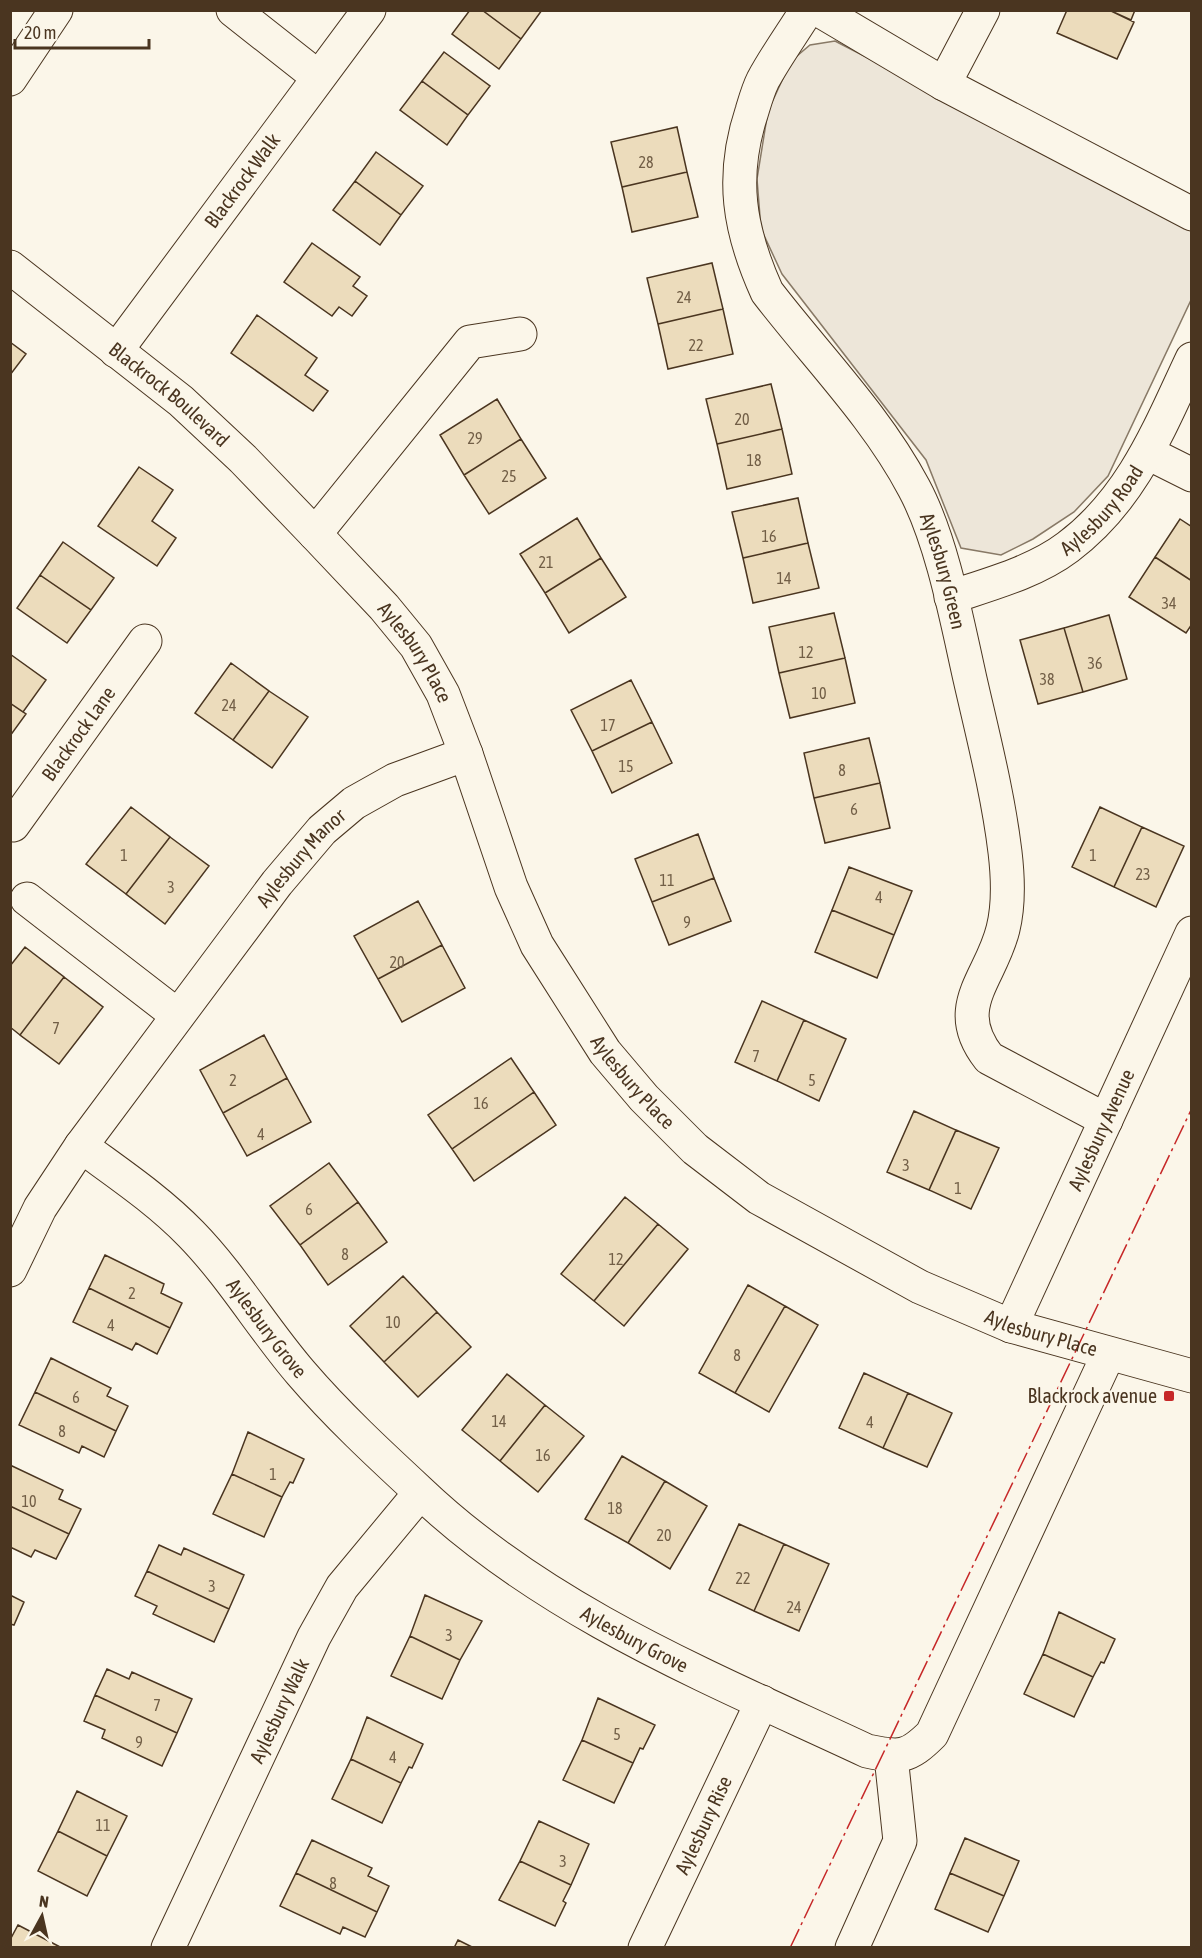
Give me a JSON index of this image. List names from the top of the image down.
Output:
{
  "streets": {
    "street": [
      "Blackrock Walk",
      "Blackrock Boulevard",
      "Aylesbury Road",
      "Aylesbury Green",
      "Aylesbury Place",
      "Blackrock Lane",
      "Aylesbury Manor",
      "Aylesbury Avenue",
      "Aylesbury Grove",
      "Aylesbury Walk",
      "Aylesbury Rise"
    ]
  },
  "crossings": [
    ["Blackrock Walk", "Blackrock Boulevard"],
    ["Blackrock Boulevard", "Aylesbury Place"],
    ["Aylesbury Road", "Aylesbury Green"],
    ["Aylesbury Green", "Aylesbury Avenue"],
    ["Aylesbury Place", "Aylesbury Manor"],
    ["Aylesbury Place", "Aylesbury Avenue"],
    ["Aylesbury Manor", "Aylesbury Grove"],
    ["Aylesbury Grove", "Aylesbury Walk"],
    ["Aylesbury Grove", "Aylesbury Rise"]
  ],
  "places": {
    "transit": ["Blackrock avenue"]
  },
  "house_numbers": [
    "28",
    "24",
    "22",
    "20",
    "29",
    "18",
    "25",
    "16",
    "21",
    "14",
    "34",
    "12",
    "36",
    "38",
    "10",
    "24",
    "17",
    "15",
    "8",
    "6",
    "1",
    "1",
    "23",
    "11",
    "3",
    "4",
    "9",
    "20",
    "7",
    "7",
    "2",
    "5",
    "16",
    "4",
    "3",
    "1",
    "6",
    "8",
    "12",
    "2",
    "10",
    "4",
    "8",
    "6",
    "14",
    "4",
    "8",
    "16",
    "1",
    "10",
    "18",
    "20",
    "22",
    "3",
    "24",
    "3",
    "7",
    "5",
    "9",
    "4",
    "11",
    "3",
    "8"
  ],
  "scale_bar": "20 m",
  "north": "top"
}
